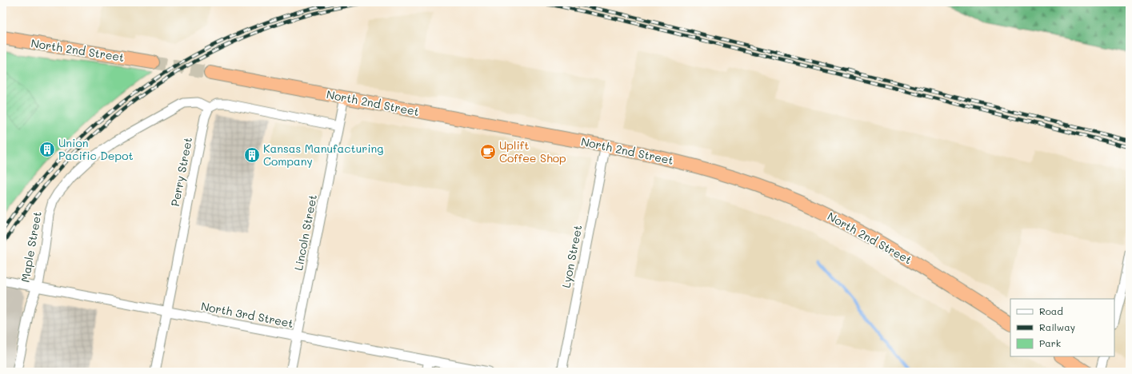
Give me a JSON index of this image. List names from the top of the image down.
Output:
{
  "streets": {
    "highway": ["North 2nd Street"],
    "street": [
      "Perry Street",
      "Lincoln Street",
      "Maple Street",
      "Lyon Street",
      "North 3rd Street"
    ]
  },
  "crossings": [
    ["North 2nd Street", "Lincoln Street"],
    ["North 2nd Street", "Lyon Street"],
    ["Perry Street", "Maple Street"],
    ["Perry Street", "North 3rd Street"],
    ["Lincoln Street", "North 3rd Street"],
    ["Maple Street", "North 3rd Street"]
  ],
  "places": {
    "building": ["Union Pacific Depot", "Kansas Manufacturing Company"],
    "cafe": ["Uplift Coffee Shop"]
  },
  "legend": ["Road", "Railway", "Park"]
}
